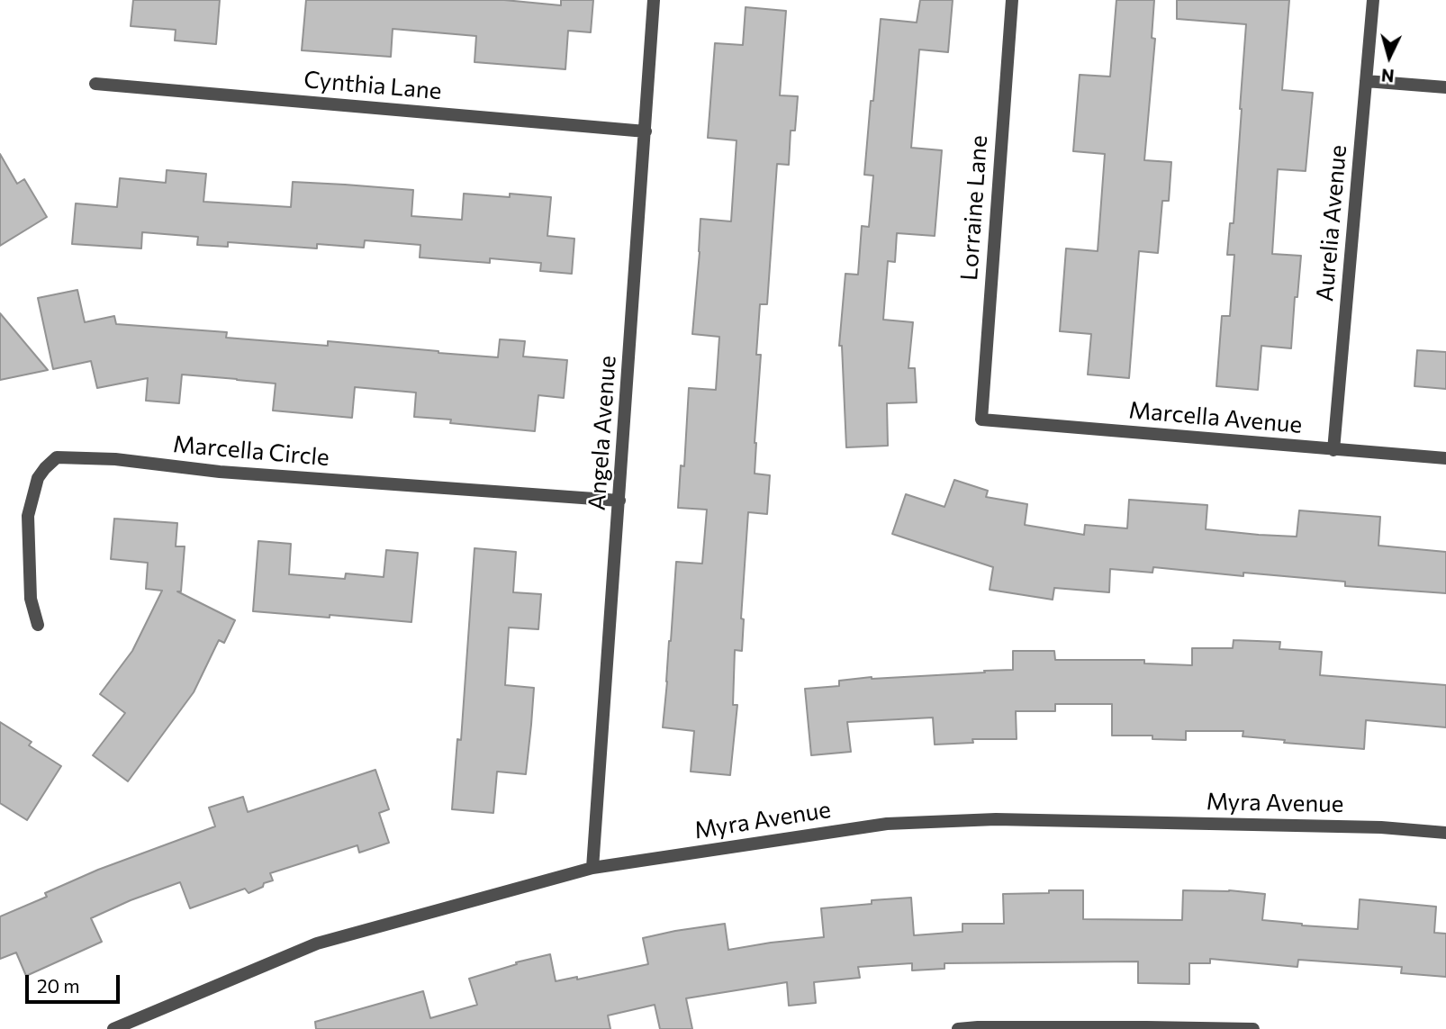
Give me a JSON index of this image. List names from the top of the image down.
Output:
{
  "streets": {
    "street": [
      "Cynthia Lane",
      "Lorraine Lane",
      "Aurelia Avenue",
      "Marcella Avenue",
      "Angela Avenue",
      "Marcella Circle",
      "Myra Avenue"
    ]
  },
  "crossings": [
    ["Cynthia Lane", "Angela Avenue"],
    ["Lorraine Lane", "Marcella Avenue"],
    ["Aurelia Avenue", "Marcella Avenue"],
    ["Angela Avenue", "Marcella Circle"],
    ["Angela Avenue", "Myra Avenue"]
  ],
  "scale_bar": "20 m",
  "north": "bottom"
}
